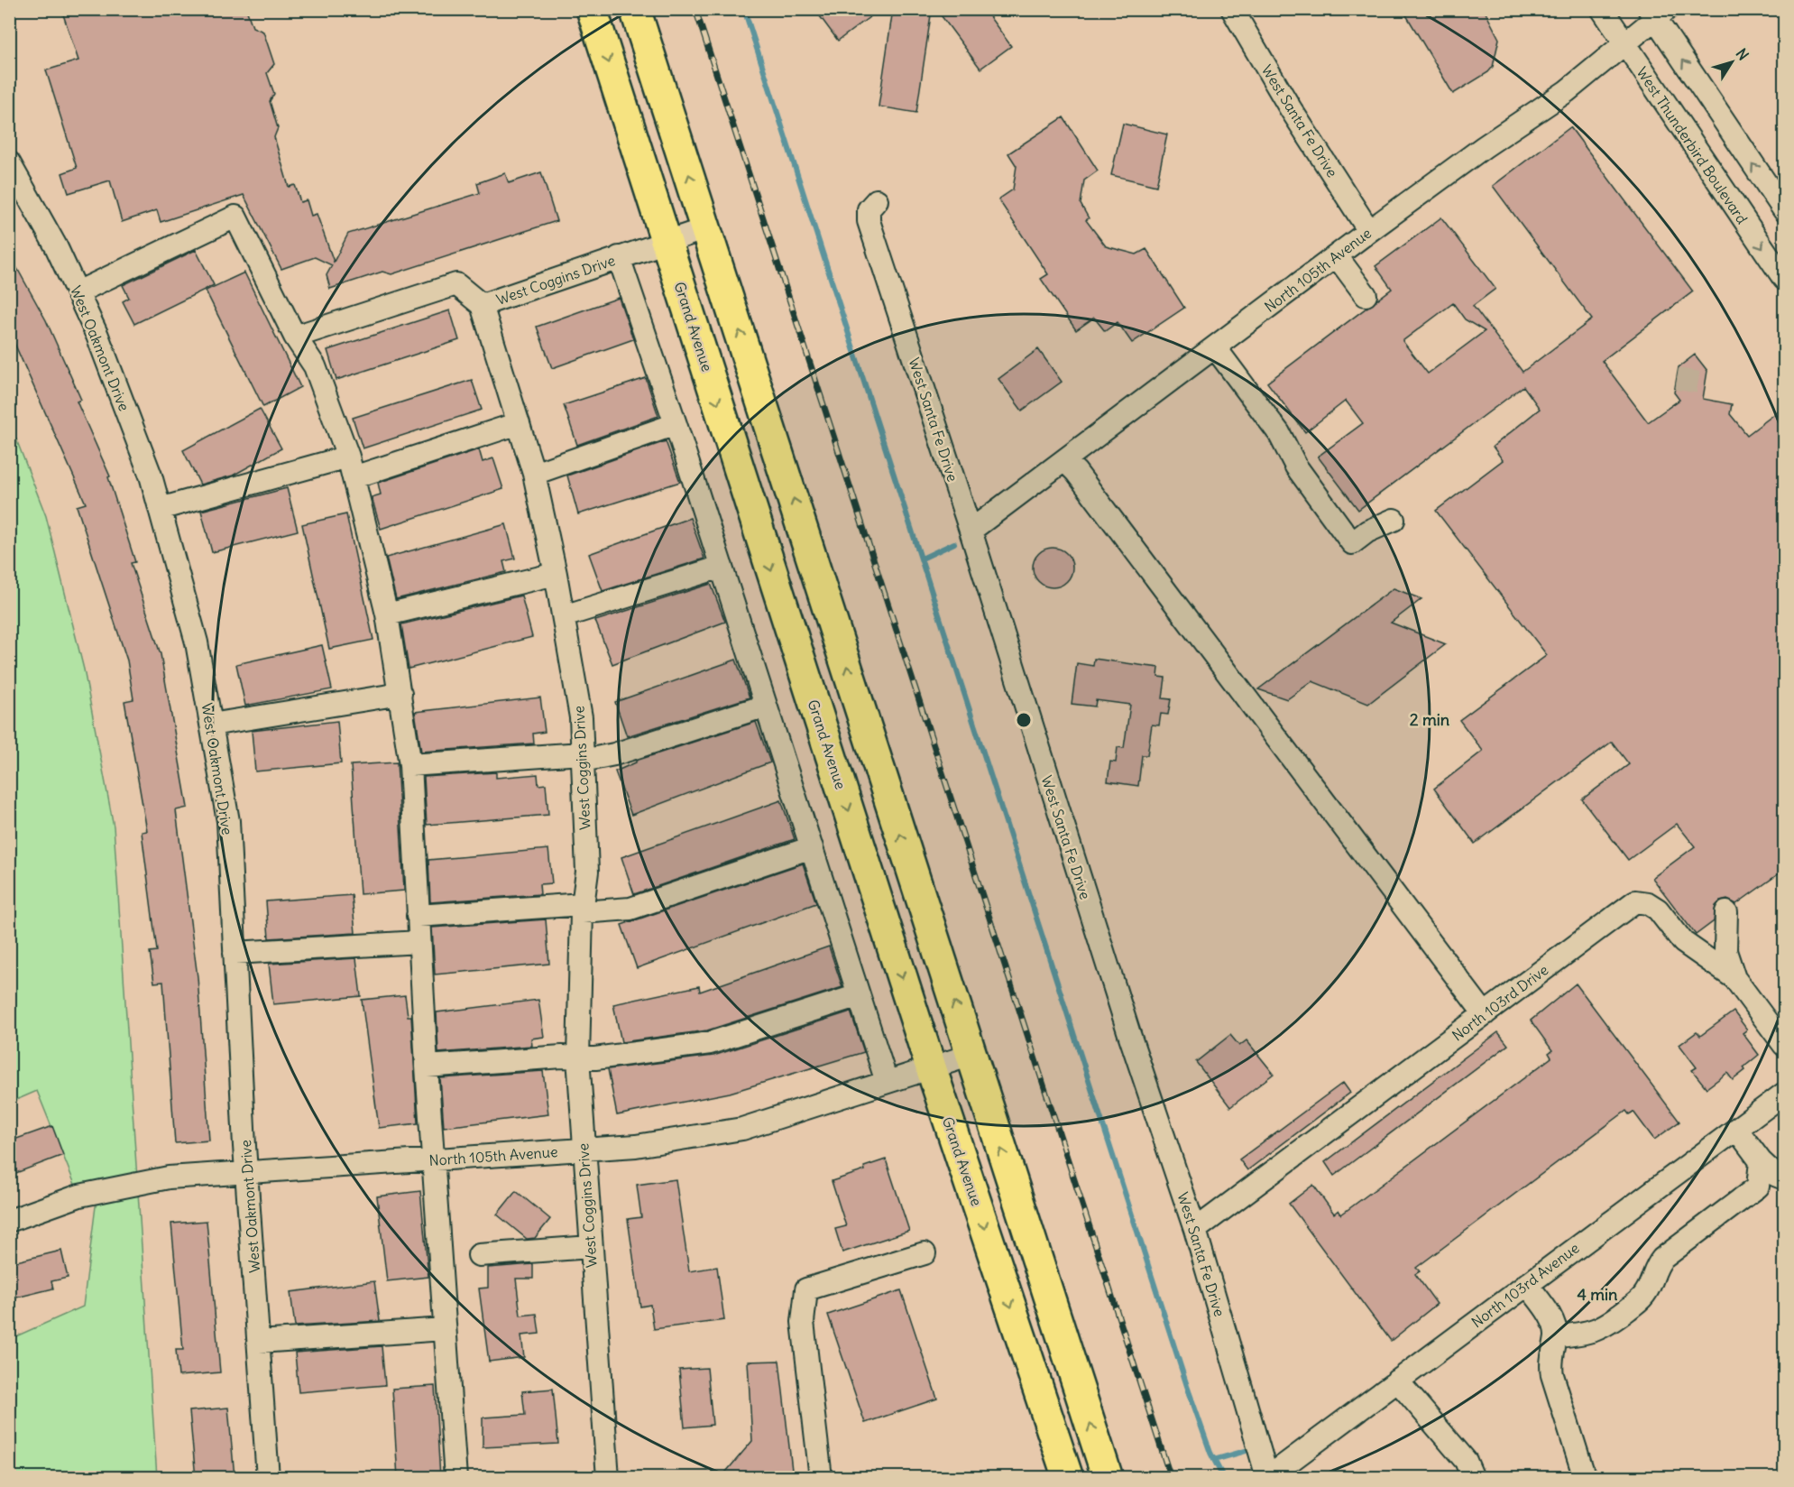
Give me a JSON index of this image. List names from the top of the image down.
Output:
{
  "streets": {
    "highway": ["Grand Avenue"],
    "street": [
      "West Santa Fe Drive",
      "West Thunderbird Boulevard",
      "North 105th Avenue",
      "West Coggins Drive",
      "West Oakmont Drive",
      "North 103rd Drive",
      "North 103rd Avenue"
    ]
  },
  "crossings": [
    ["West Santa Fe Drive", "North 105th Avenue"],
    ["West Santa Fe Drive", "North 103rd Drive"],
    ["West Santa Fe Drive", "North 103rd Avenue"],
    ["West Thunderbird Boulevard", "North 105th Avenue"],
    ["North 105th Avenue", "West Coggins Drive"],
    ["North 105th Avenue", "Grand Avenue"],
    ["North 105th Avenue", "West Oakmont Drive"],
    ["West Coggins Drive", "Grand Avenue"]
  ],
  "north": "top right",
  "rings": ["2 min", "4 min"]
}
